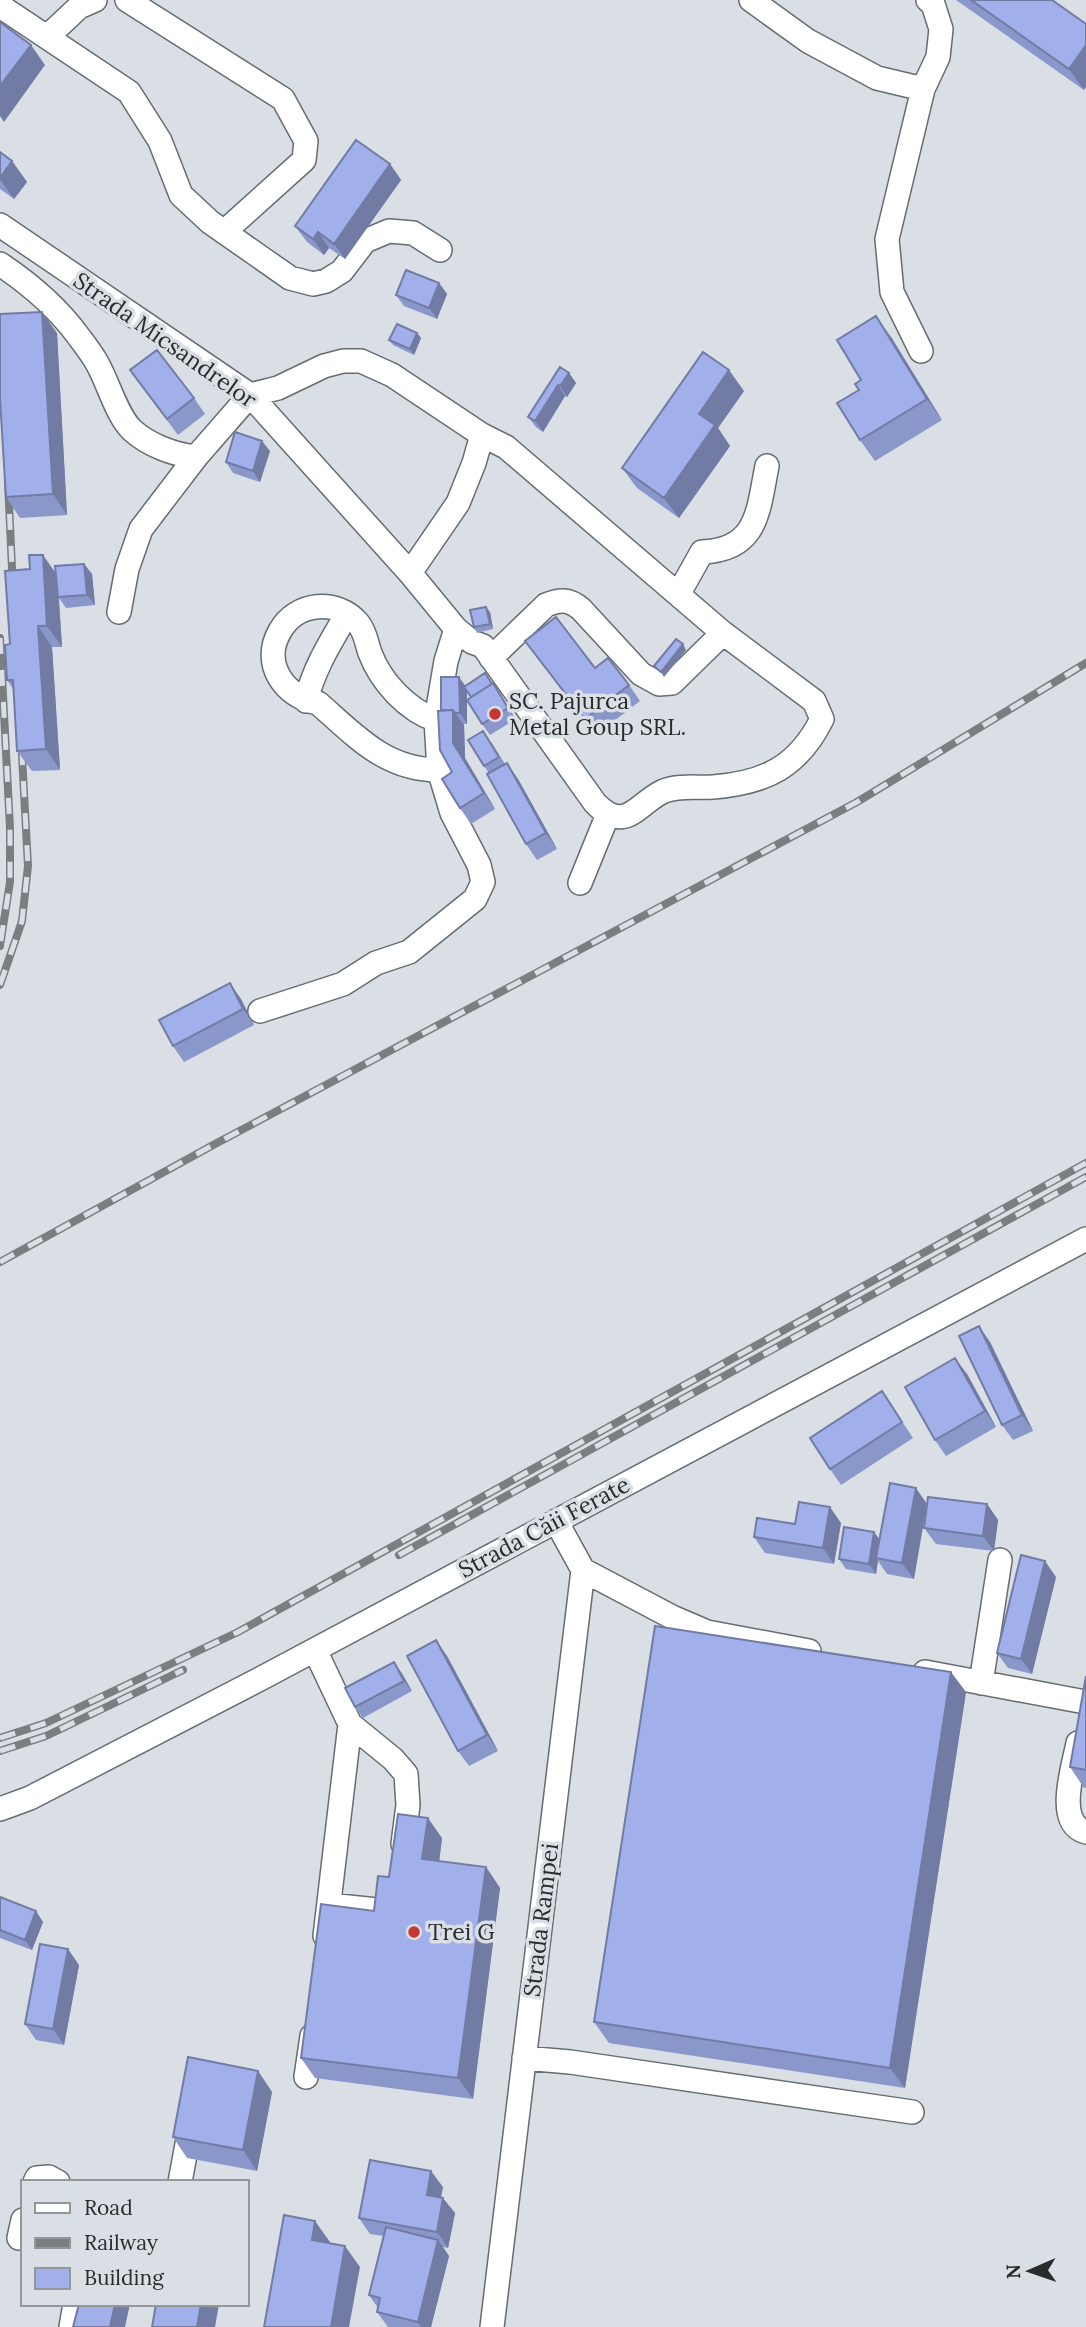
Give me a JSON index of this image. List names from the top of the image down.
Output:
{
  "streets": {
    "street": ["Strada Micsandrelor", "Strada Căii Ferate", "Strada Rampei"]
  },
  "places": ["SC. Pajurca Metal Goup SRL.", "Trei G"],
  "legend": ["Road", "Railway", "Building"],
  "north": "left"
}
